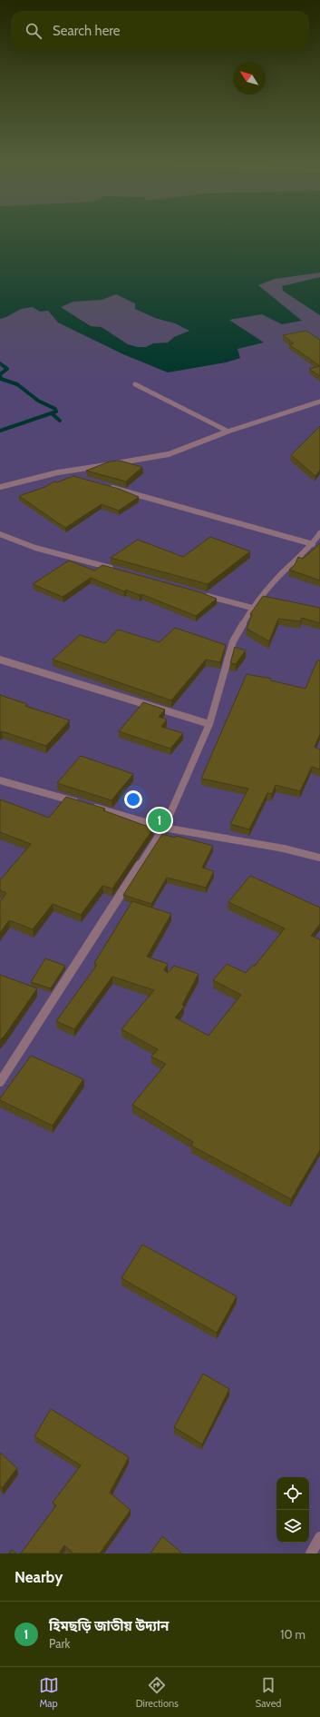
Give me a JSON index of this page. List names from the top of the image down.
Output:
{
  "north": "top left",
  "page": {
    "search": "Search here",
    "pins": "1",
    "heading": "Nearby",
    "list": [
      {
        "mark": "1",
        "name": "হিমছড়ি জাতীয় উদ্যান",
        "note": "Park",
        "value": "10 m"
      }
    ],
    "nav": ["Map", "Directions", "Saved"]
  }
}
